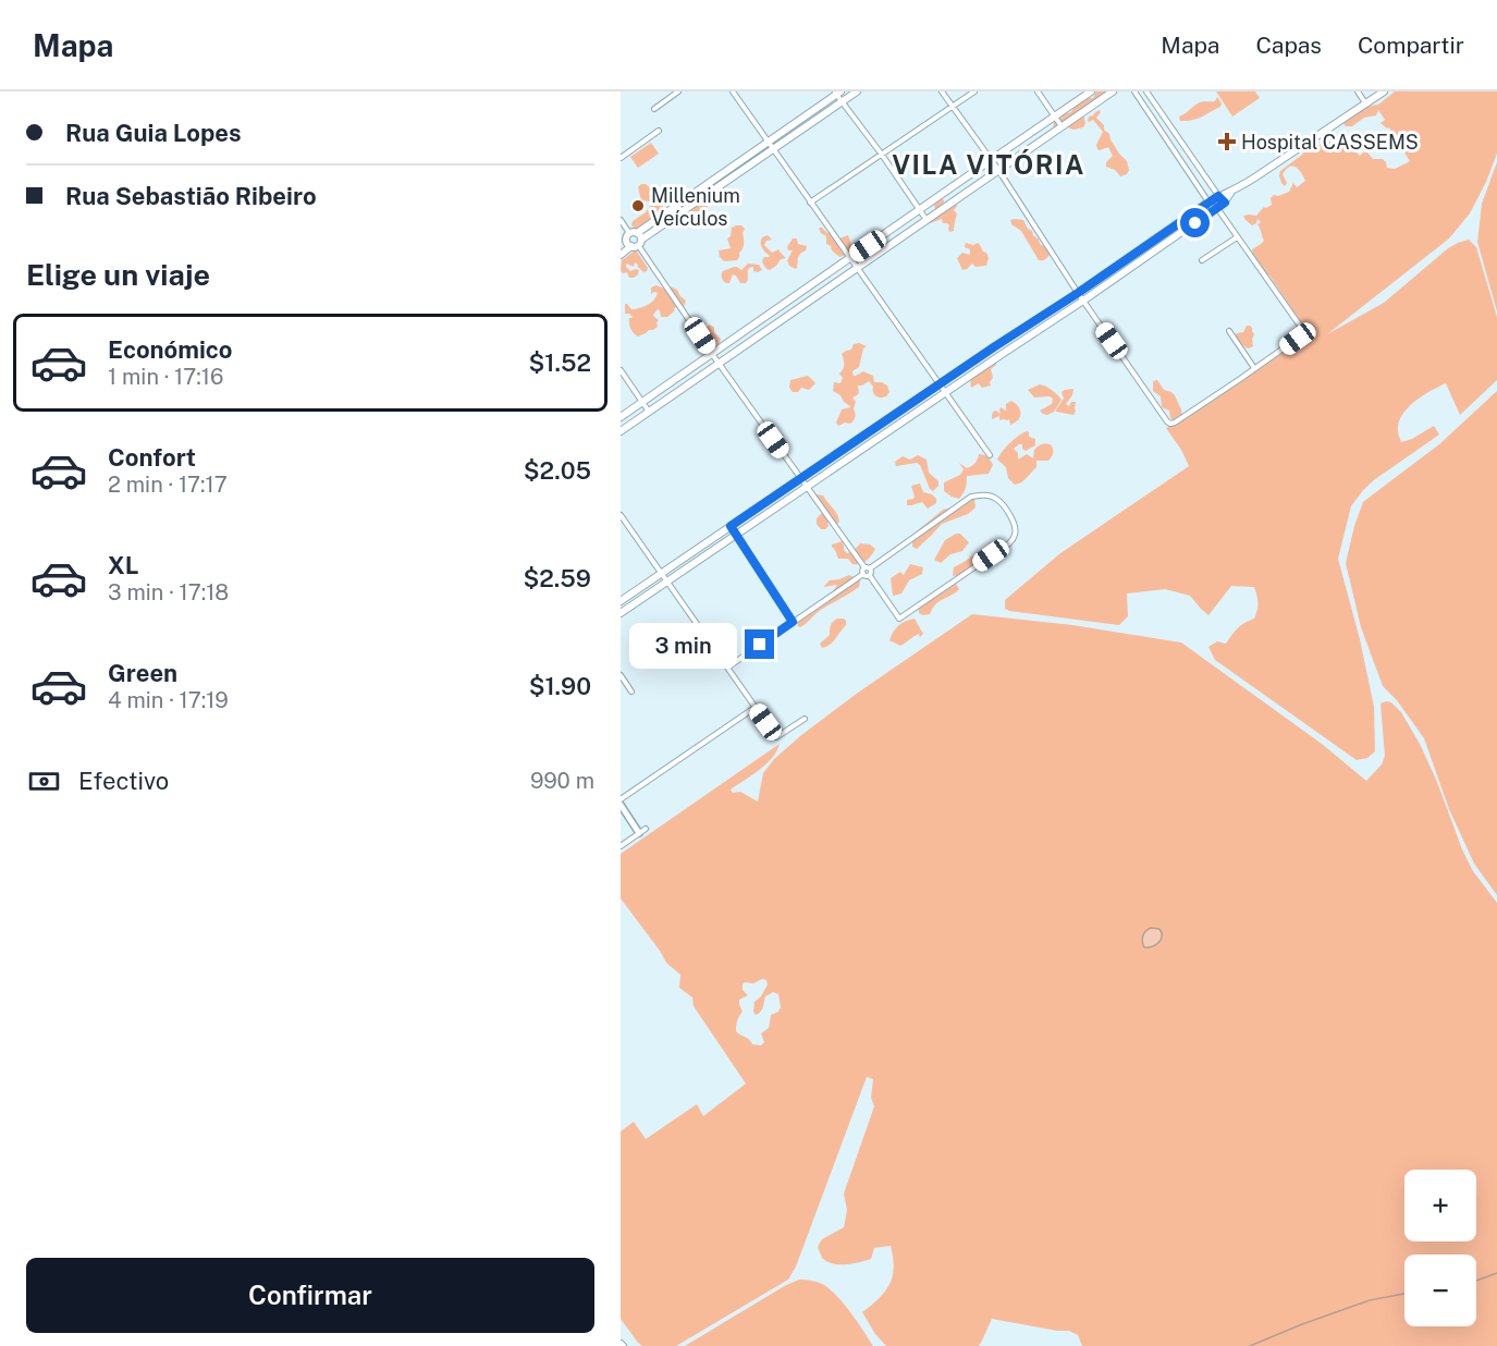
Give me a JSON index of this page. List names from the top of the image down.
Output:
{
  "districts": ["VILA VITÓRIA"],
  "places": {
    "health": ["Hospital CASSEMS"],
    "other": ["Millenium Veículos"]
  },
  "page": {
    "header": "Mapa",
    "nav": ["Mapa", "Capas", "Compartir"],
    "banner": ["Rua Guia Lopes", "Rua Sebastião Ribeiro"],
    "heading": "Elige un viaje",
    "list": [
      {
        "name": "Económico",
        "note": "1 min · 17:16",
        "value": "$1.52"
      },
      {
        "name": "Confort",
        "note": "2 min · 17:17",
        "value": "$2.05"
      },
      {
        "name": "XL",
        "note": "3 min · 17:18",
        "value": "$2.59"
      },
      {
        "name": "Green",
        "note": "4 min · 17:19",
        "value": "$1.90"
      }
    ],
    "bubble": "3 min",
    "pay": ["Efectivo", "990 m"],
    "map_buttons": ["+", "−"],
    "buttons": "Confirmar"
  }
}
